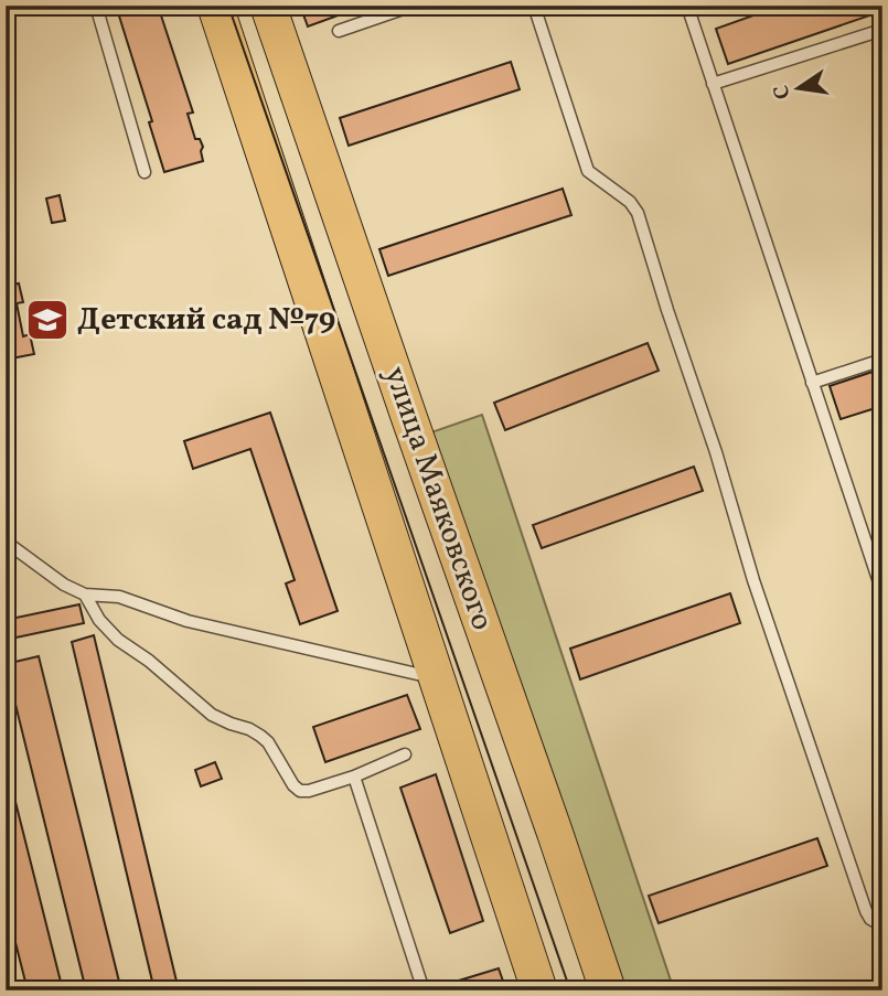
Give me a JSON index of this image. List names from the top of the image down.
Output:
{
  "streets": {
    "main road": ["улица Маяковского"]
  },
  "places": {
    "school or university": ["Детский сад №79"]
  },
  "north": "left"
}
